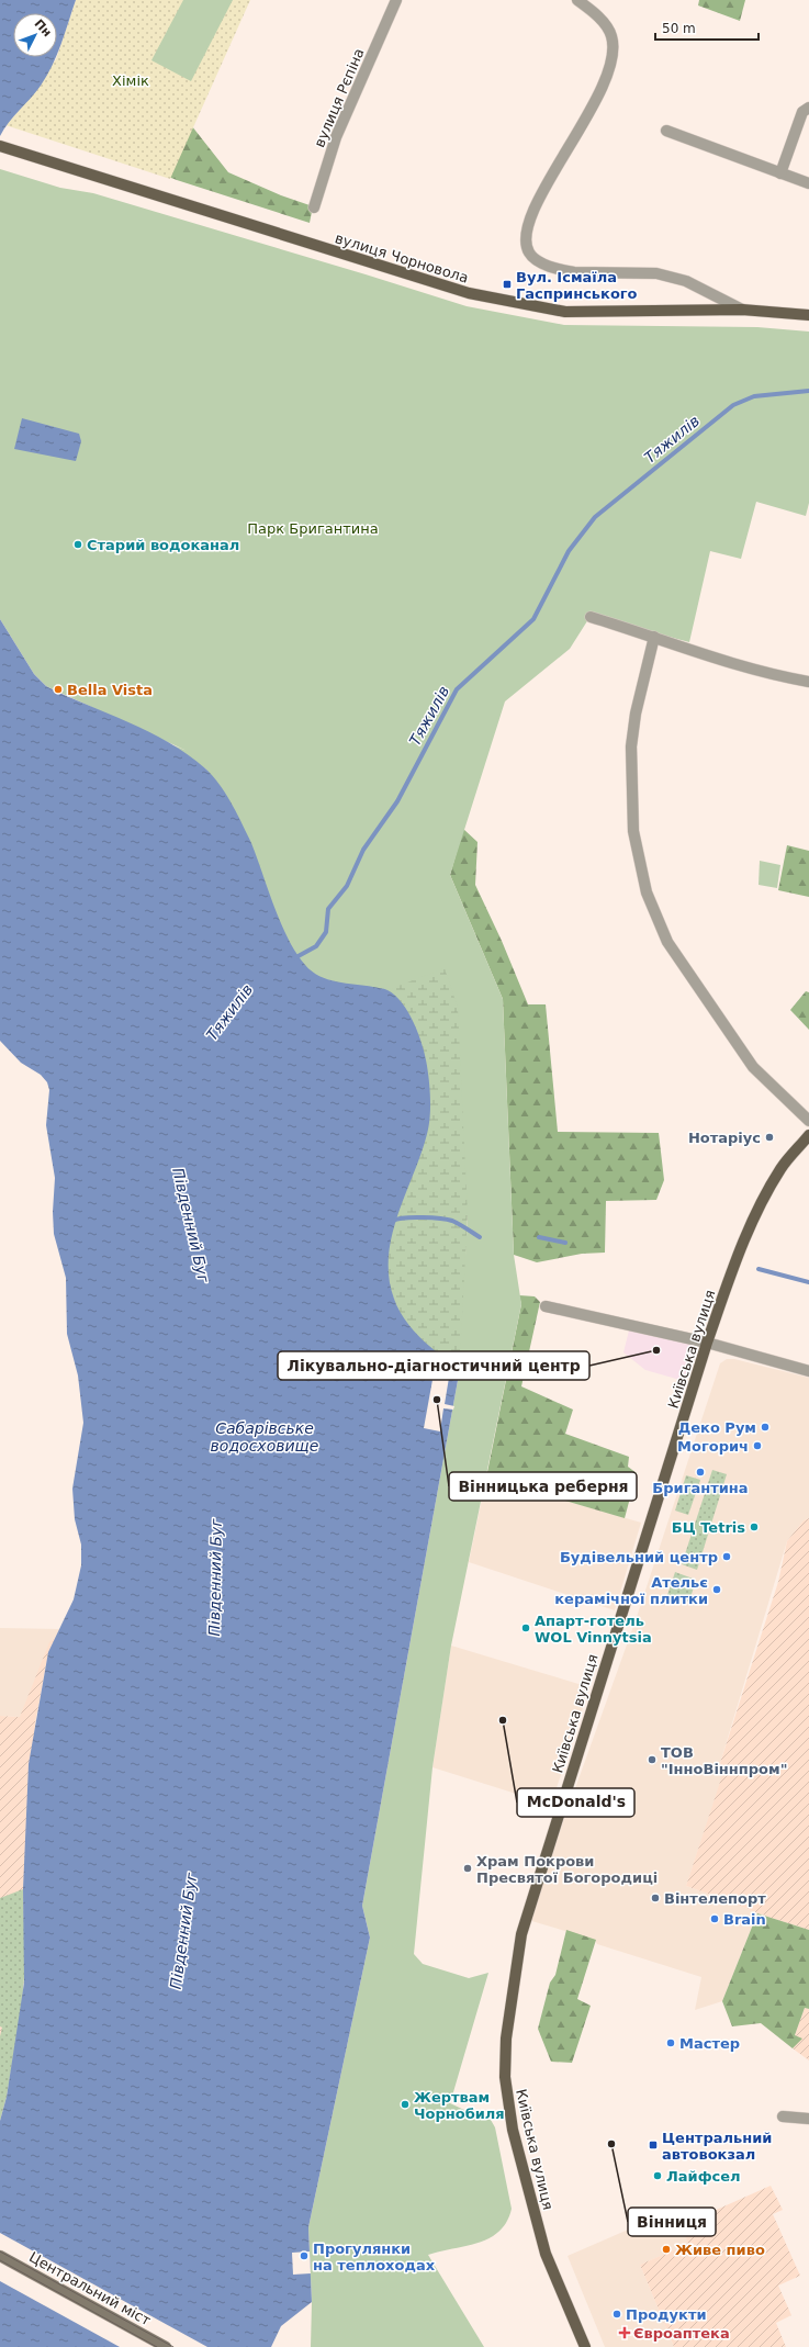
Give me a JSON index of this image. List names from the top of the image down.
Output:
{
  "streets": {
    "main road": ["вулиця Чорновола", "Київська вулиця"],
    "street": ["вулиця Рєпіна", "Центральний міст"]
  },
  "water": ["Тяжилів", "Південний Буг", "Сабарівське водосховище"],
  "parks": ["Хімік", "Парк Бригантина"],
  "places": {
    "transit": ["Вул. Ісмаїла Гаспринського", "Центральний автовокзал"],
    "other": [
      "Старий водоканал",
      "Bella Vista",
      "Нотаріус",
      "Лікувально-діагностичний центр",
      "Вінницька реберня",
      "Деко Рум",
      "Могорич",
      "Бригантина",
      "БЦ Tetris",
      "Будівельний центр",
      "Ательє керамічної плитки",
      "Апарт-готель WOL Vinnytsia",
      "McDonald's",
      "ТОВ \"ІнноВіннпром\"",
      "Храм Покрови Пресвятої Богородиці",
      "Вінтелепорт",
      "Brain",
      "Мастер",
      "Жертвам Чорнобиля",
      "Вінниця",
      "Лайфсел",
      "Живе пиво",
      "Прогулянки на теплоходах",
      "Продукти"
    ],
    "health": ["Євроаптека"]
  },
  "scale_bar": "50 m",
  "north": "top right"
}
